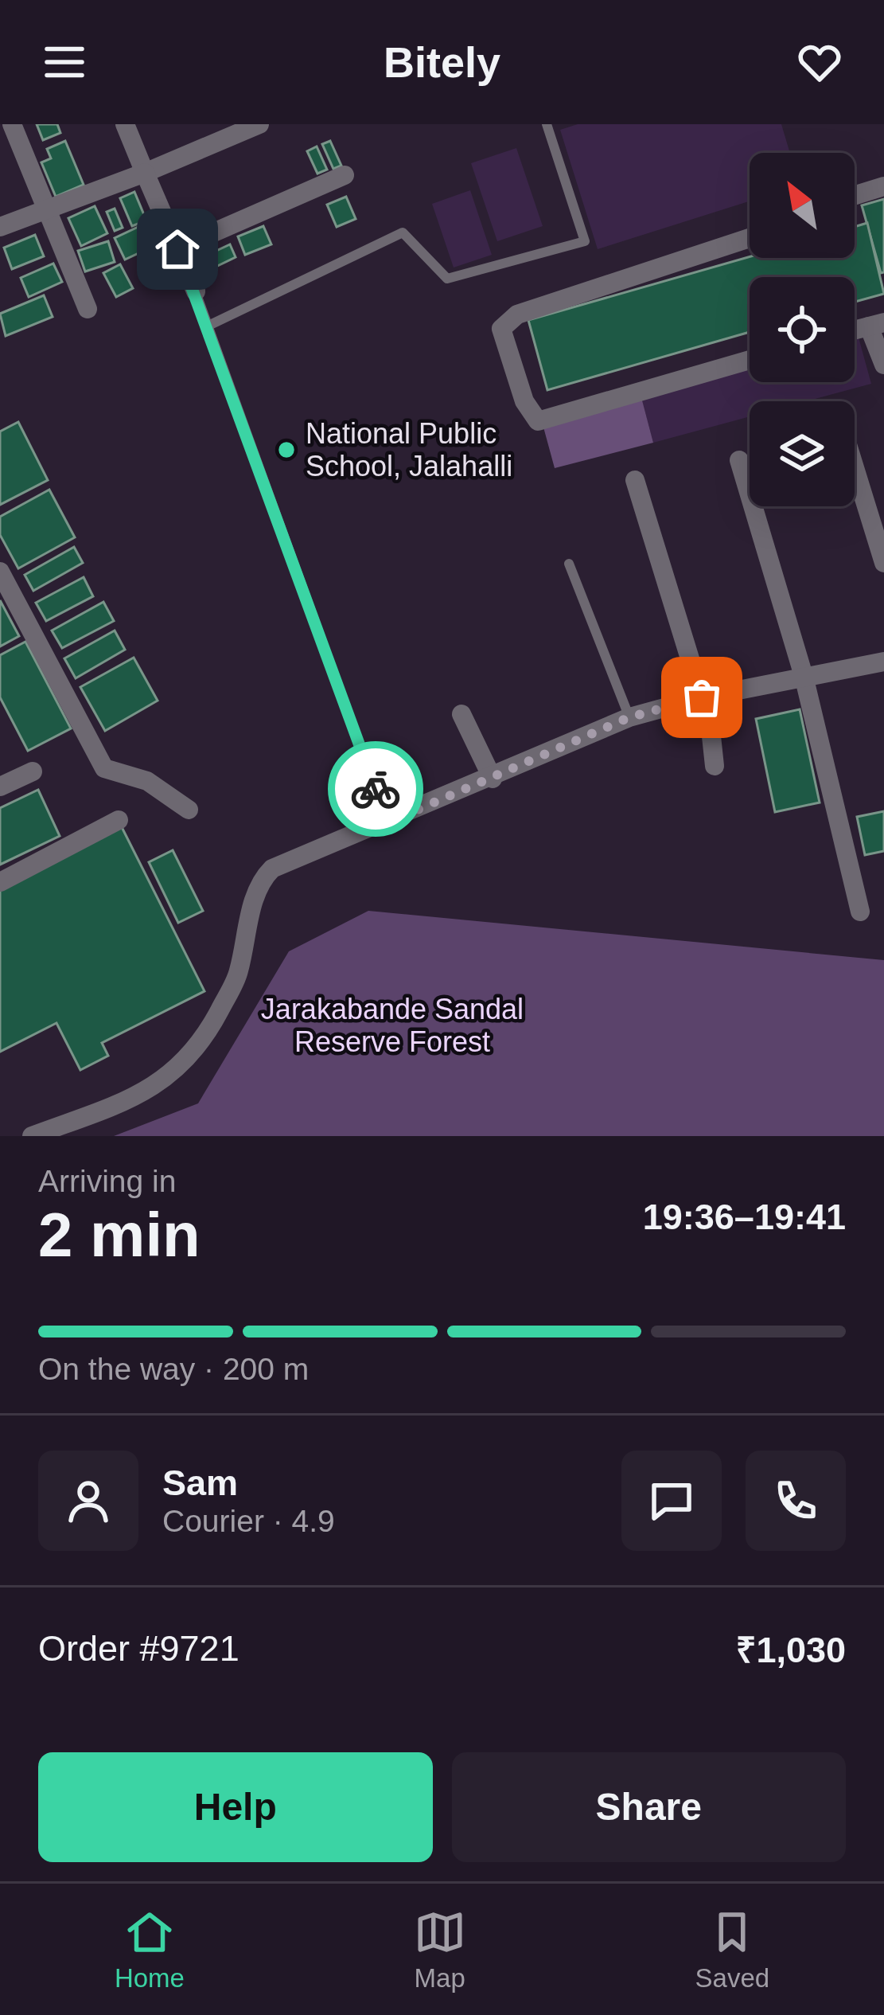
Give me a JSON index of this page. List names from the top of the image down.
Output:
{
  "parks": ["Jarakabande Sandal Reserve Forest"],
  "places": ["National Public School, Jalahalli"],
  "north": "top left",
  "page": {
    "header": "Bitely",
    "heading": ["2 min", "Arriving in", "19:36–19:41"],
    "panel": [
      "Sam",
      "Courier · 4.9",
      "Order #9721",
      "₹1,030"
    ],
    "bar": "On the way · 200 m",
    "buttons": ["Help", "Share"],
    "tabs": ["Home", "Map", "Saved"]
  }
}
